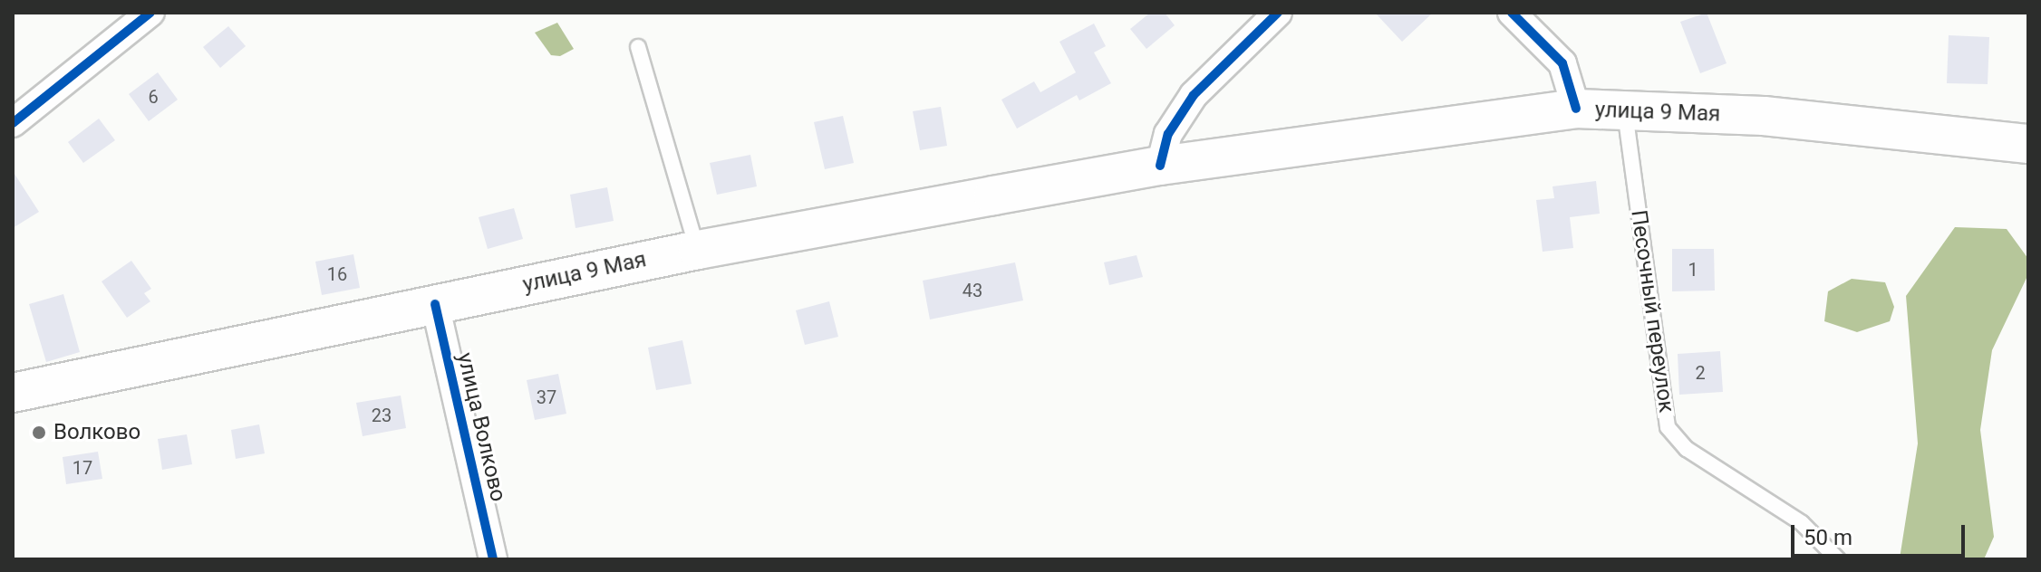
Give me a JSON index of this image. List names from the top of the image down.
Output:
{
  "streets": {
    "main road": ["улица 9 Мая"],
    "street": ["улица Волково"],
    "lane": ["Песочный переулок"]
  },
  "crossings": [
    ["улица 9 Мая", "Песочный переулок"],
    ["улица 9 Мая", "улица Волково"]
  ],
  "places": ["Волково"],
  "house_numbers": [
    "6",
    "1",
    "16",
    "43",
    "2",
    "37",
    "23",
    "17"
  ],
  "scale_bar": "50 m"
}
